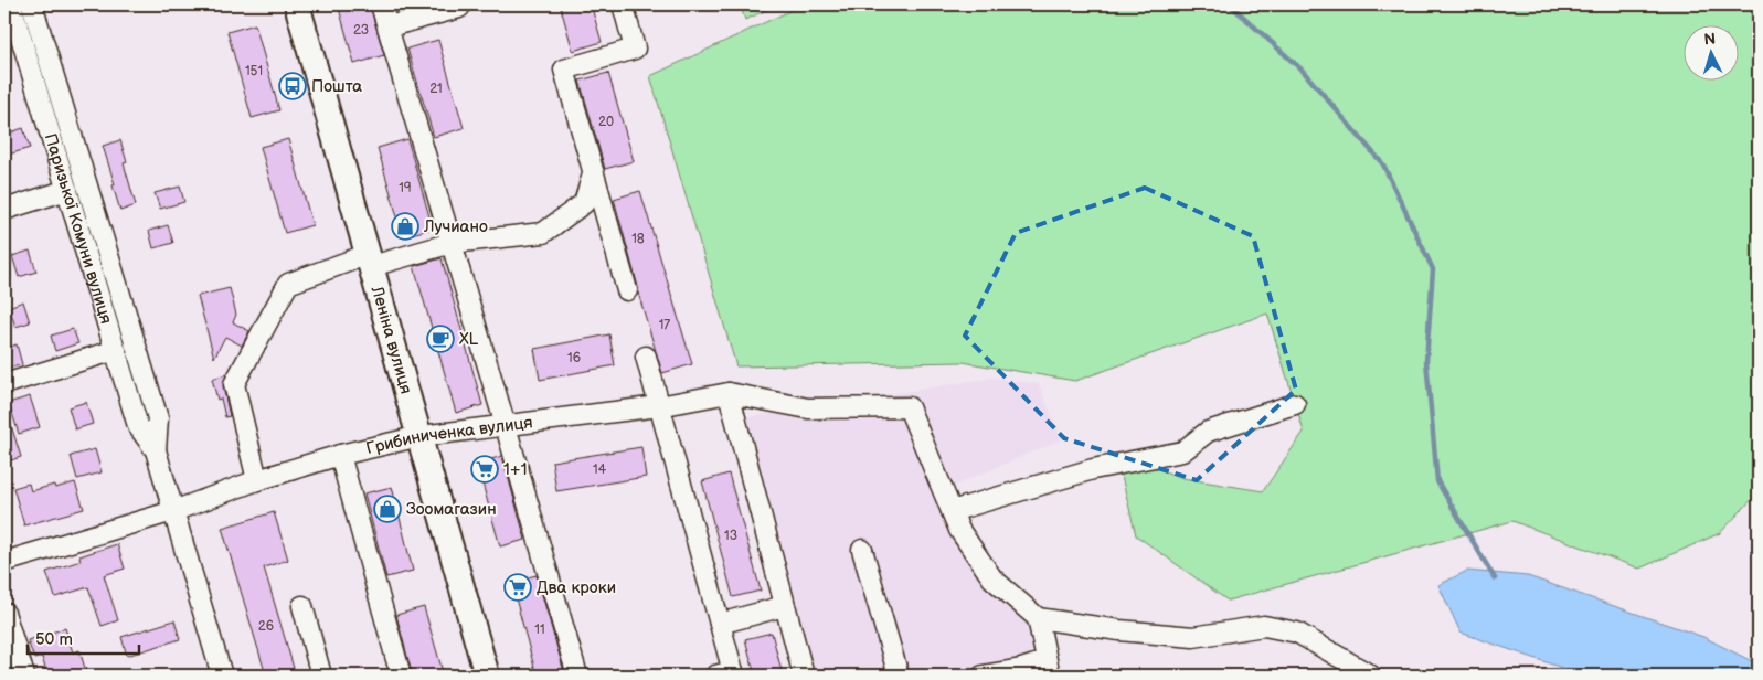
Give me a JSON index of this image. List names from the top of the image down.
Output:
{
  "streets": {
    "main road": ["Леніна вулиця"],
    "street": ["Паризької Комуни вулиця", "Грибиниченка вулиця"]
  },
  "crossings": [
    ["Паризької Комуни вулиця", "Грибиниченка вулиця"],
    ["Леніна вулиця", "Грибиниченка вулиця"]
  ],
  "places": {
    "bus stop": ["Пошта"],
    "shop": ["Лучиано", "Зоомагазин"],
    "cafe": ["XL"],
    "supermarket": ["1+1", "Два кроки"]
  },
  "house_numbers": [
    "23",
    "151",
    "21",
    "20",
    "19",
    "18",
    "17",
    "16",
    "14",
    "13",
    "26",
    "11"
  ],
  "scale_bar": "50 m",
  "north": "top"
}
